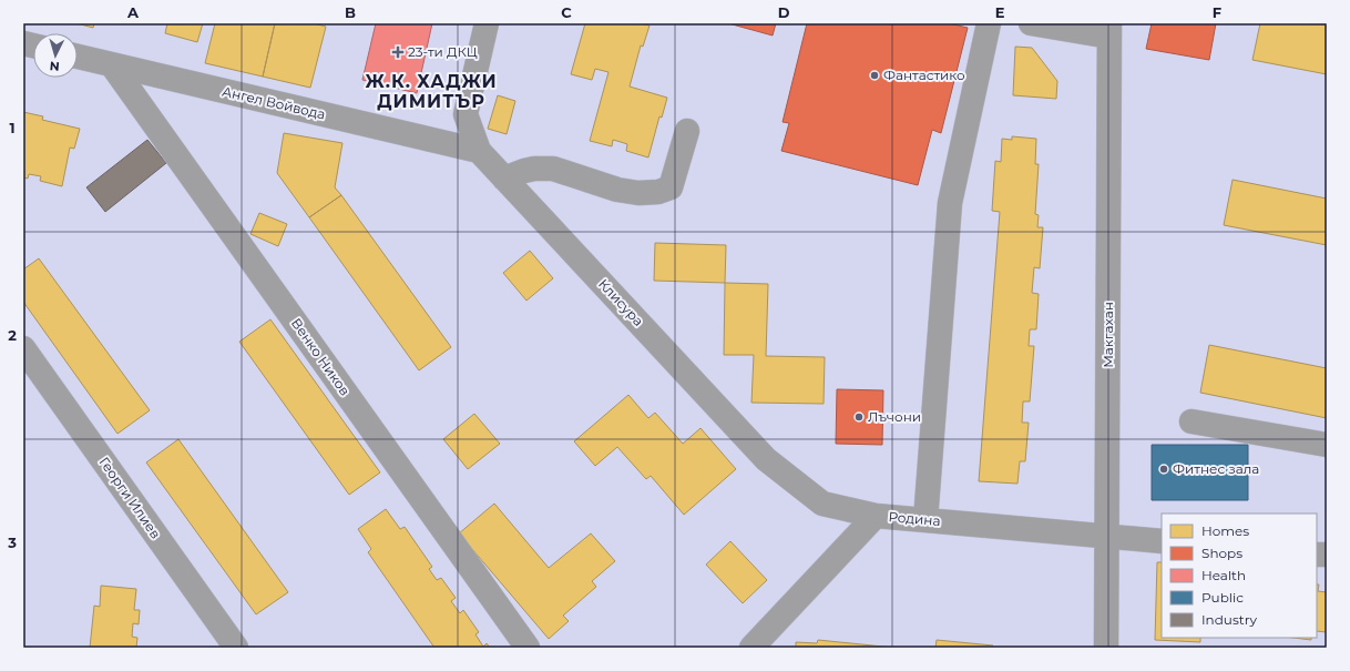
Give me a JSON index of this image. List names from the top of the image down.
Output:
{
  "streets": {
    "street": [
      "Ангел Войвода",
      "Клисура",
      "Макгахан",
      "Венко Ников",
      "Георги Илиев",
      "Родина"
    ]
  },
  "crossings": [
    ["Ангел Войвода", "Клисура"],
    ["Ангел Войвода", "Венко Ников"],
    ["Клисура", "Родина"],
    ["Макгахан", "Родина"]
  ],
  "districts": ["Ж.К. ХАДЖИ ДИМИТЪР"],
  "places": {
    "health": ["23-ти ДКЦ"],
    "other": ["Фантастико", "Лъчони", "Фитнес зала"]
  },
  "legend": [
    "Homes",
    "Shops",
    "Health",
    "Public",
    "Industry"
  ],
  "north": "bottom",
  "grid": {
    "columns": [
      "A",
      "B",
      "C",
      "D",
      "E",
      "F"
    ],
    "rows": ["1", "2", "3"]
  }
}
